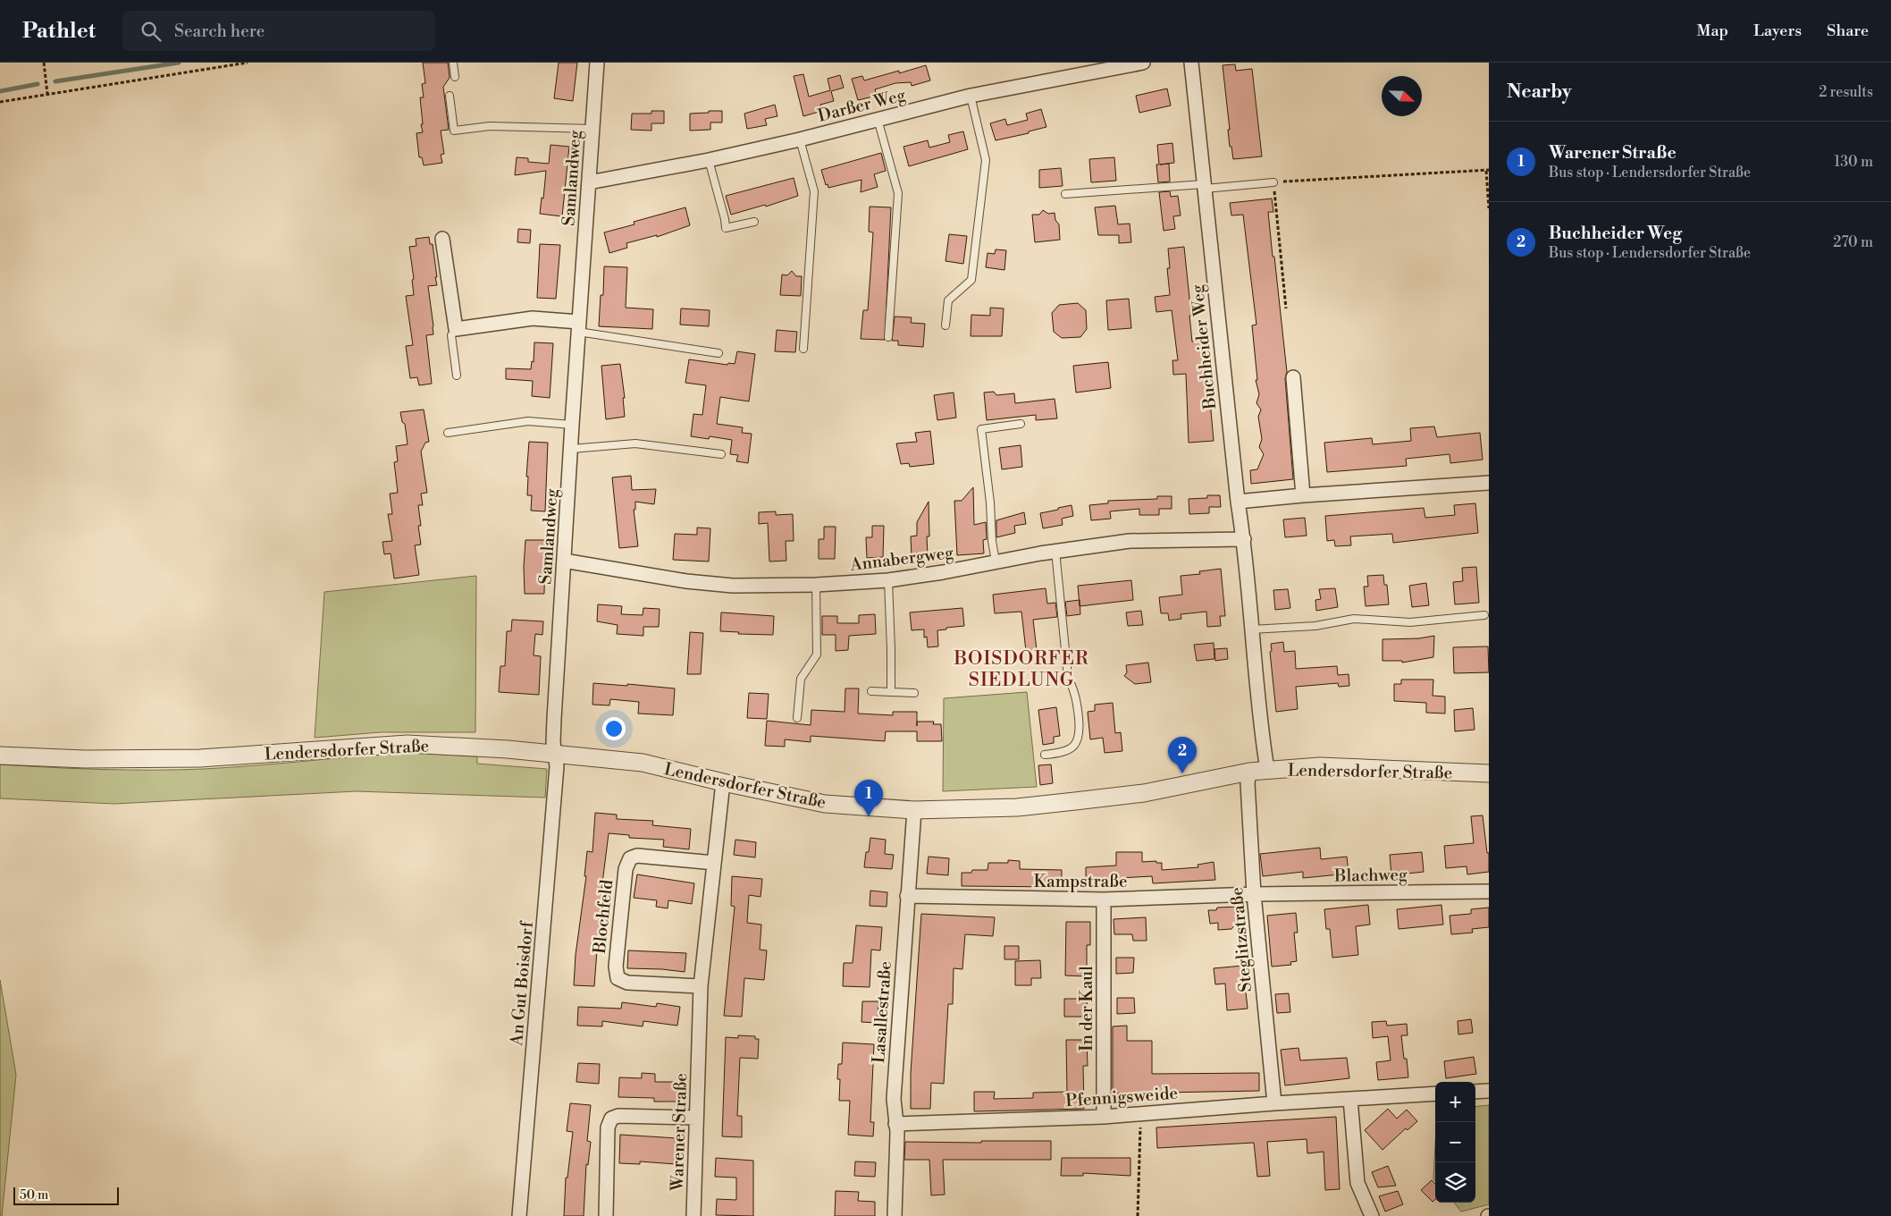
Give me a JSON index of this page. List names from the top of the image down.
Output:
{
  "streets": {
    "street": [
      "Darßer Weg",
      "Samlandweg",
      "Buchheider Weg",
      "Annabergweg",
      "Lendersdorfer Straße",
      "Blachweg",
      "Kampstraße",
      "Blochfeld",
      "Steglitzstraße",
      "An Gut Boisdorf",
      "In der Kaul",
      "Lasallestraße",
      "Pfennigsweide",
      "Warener Straße"
    ]
  },
  "crossings": [
    ["Darßer Weg", "Samlandweg"],
    ["Samlandweg", "Annabergweg"],
    ["Samlandweg", "Lendersdorfer Straße"],
    ["Samlandweg", "An Gut Boisdorf"],
    ["Buchheider Weg", "Annabergweg"],
    ["Buchheider Weg", "Lendersdorfer Straße"],
    ["Lendersdorfer Straße", "Steglitzstraße"],
    ["Lendersdorfer Straße", "An Gut Boisdorf"],
    ["Lendersdorfer Straße", "Lasallestraße"],
    ["Lendersdorfer Straße", "Warener Straße"],
    ["Blachweg", "Kampstraße"],
    ["Blachweg", "Steglitzstraße"],
    ["Kampstraße", "Steglitzstraße"],
    ["Kampstraße", "In der Kaul"],
    ["Kampstraße", "Lasallestraße"],
    ["Blochfeld", "Warener Straße"],
    ["Steglitzstraße", "Pfennigsweide"],
    ["In der Kaul", "Pfennigsweide"],
    ["Lasallestraße", "Pfennigsweide"]
  ],
  "districts": ["BOISDORFER SIEDLUNG"],
  "scale_bar": "50 m",
  "north": "bottom right",
  "page": {
    "header": "Pathlet",
    "search": "Search here",
    "nav": ["Map", "Layers", "Share"],
    "heading": ["Nearby", "2 results"],
    "list": [
      {
        "mark": "1",
        "name": "Warener Straße",
        "note": "Bus stop · Lendersdorfer Straße",
        "value": "130 m"
      },
      {
        "mark": "2",
        "name": "Buchheider Weg",
        "note": "Bus stop · Lendersdorfer Straße",
        "value": "270 m"
      }
    ],
    "pins": ["2", "1"],
    "map_buttons": ["+", "−"],
    "scale": "50 m"
  }
}
